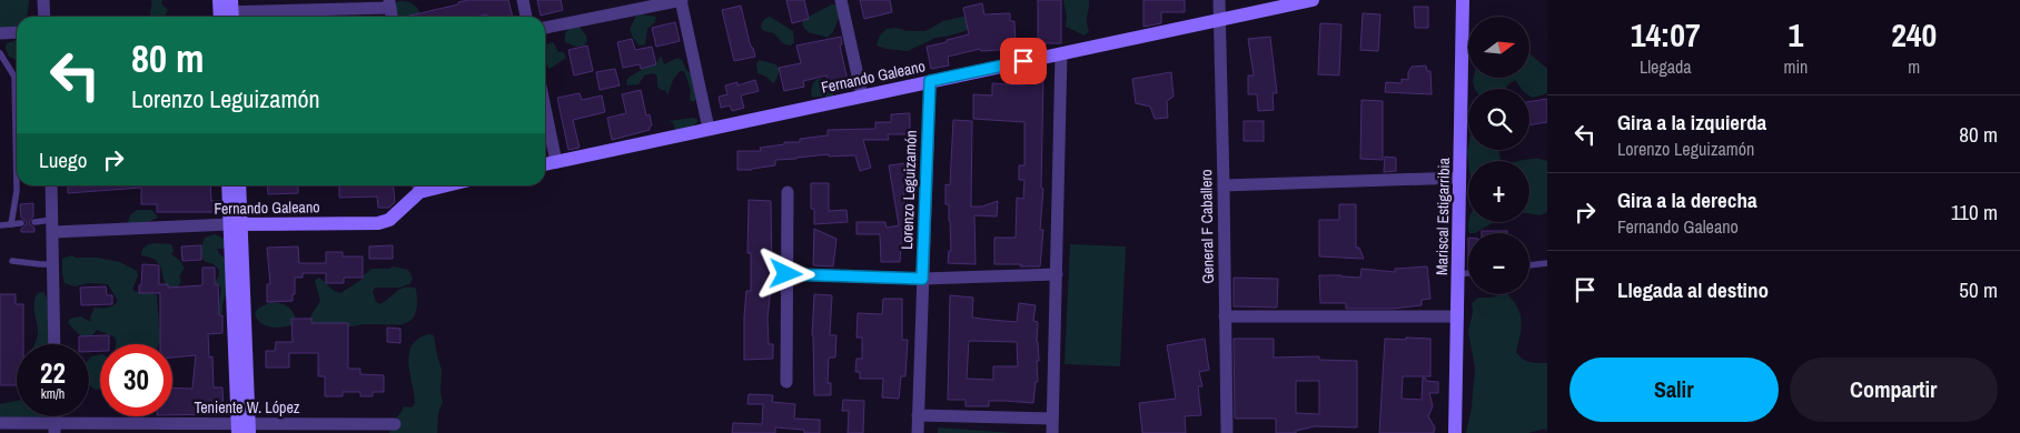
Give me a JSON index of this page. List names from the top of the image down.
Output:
{
  "streets": {
    "street": [
      "Fernando Galeano",
      "Lorenzo Leguizamón",
      "Mariscal Estigarribia",
      "General F Caballero",
      "Teniente W. López"
    ]
  },
  "crossings": [
    ["Fernando Galeano", "Lorenzo Leguizamón"],
    ["Fernando Galeano", "General F Caballero"]
  ],
  "north": "right",
  "page": {
    "eta": [
      "14:07",
      "Llegada",
      "1",
      "min",
      "240",
      "m"
    ],
    "map_buttons": ["+", "−"],
    "turn": ["80 m", "Lorenzo Leguizamón"],
    "list": [
      {
        "name": "Gira a la izquierda",
        "note": "Lorenzo Leguizamón",
        "value": "80 m"
      },
      {
        "name": "Gira a la derecha",
        "note": "Fernando Galeano",
        "value": "110 m"
      },
      {
        "name": "Llegada al destino",
        "value": "50 m"
      }
    ],
    "then": "Luego",
    "speed": "22 km/h",
    "limit": "30",
    "buttons": ["Salir", "Compartir"]
  }
}
